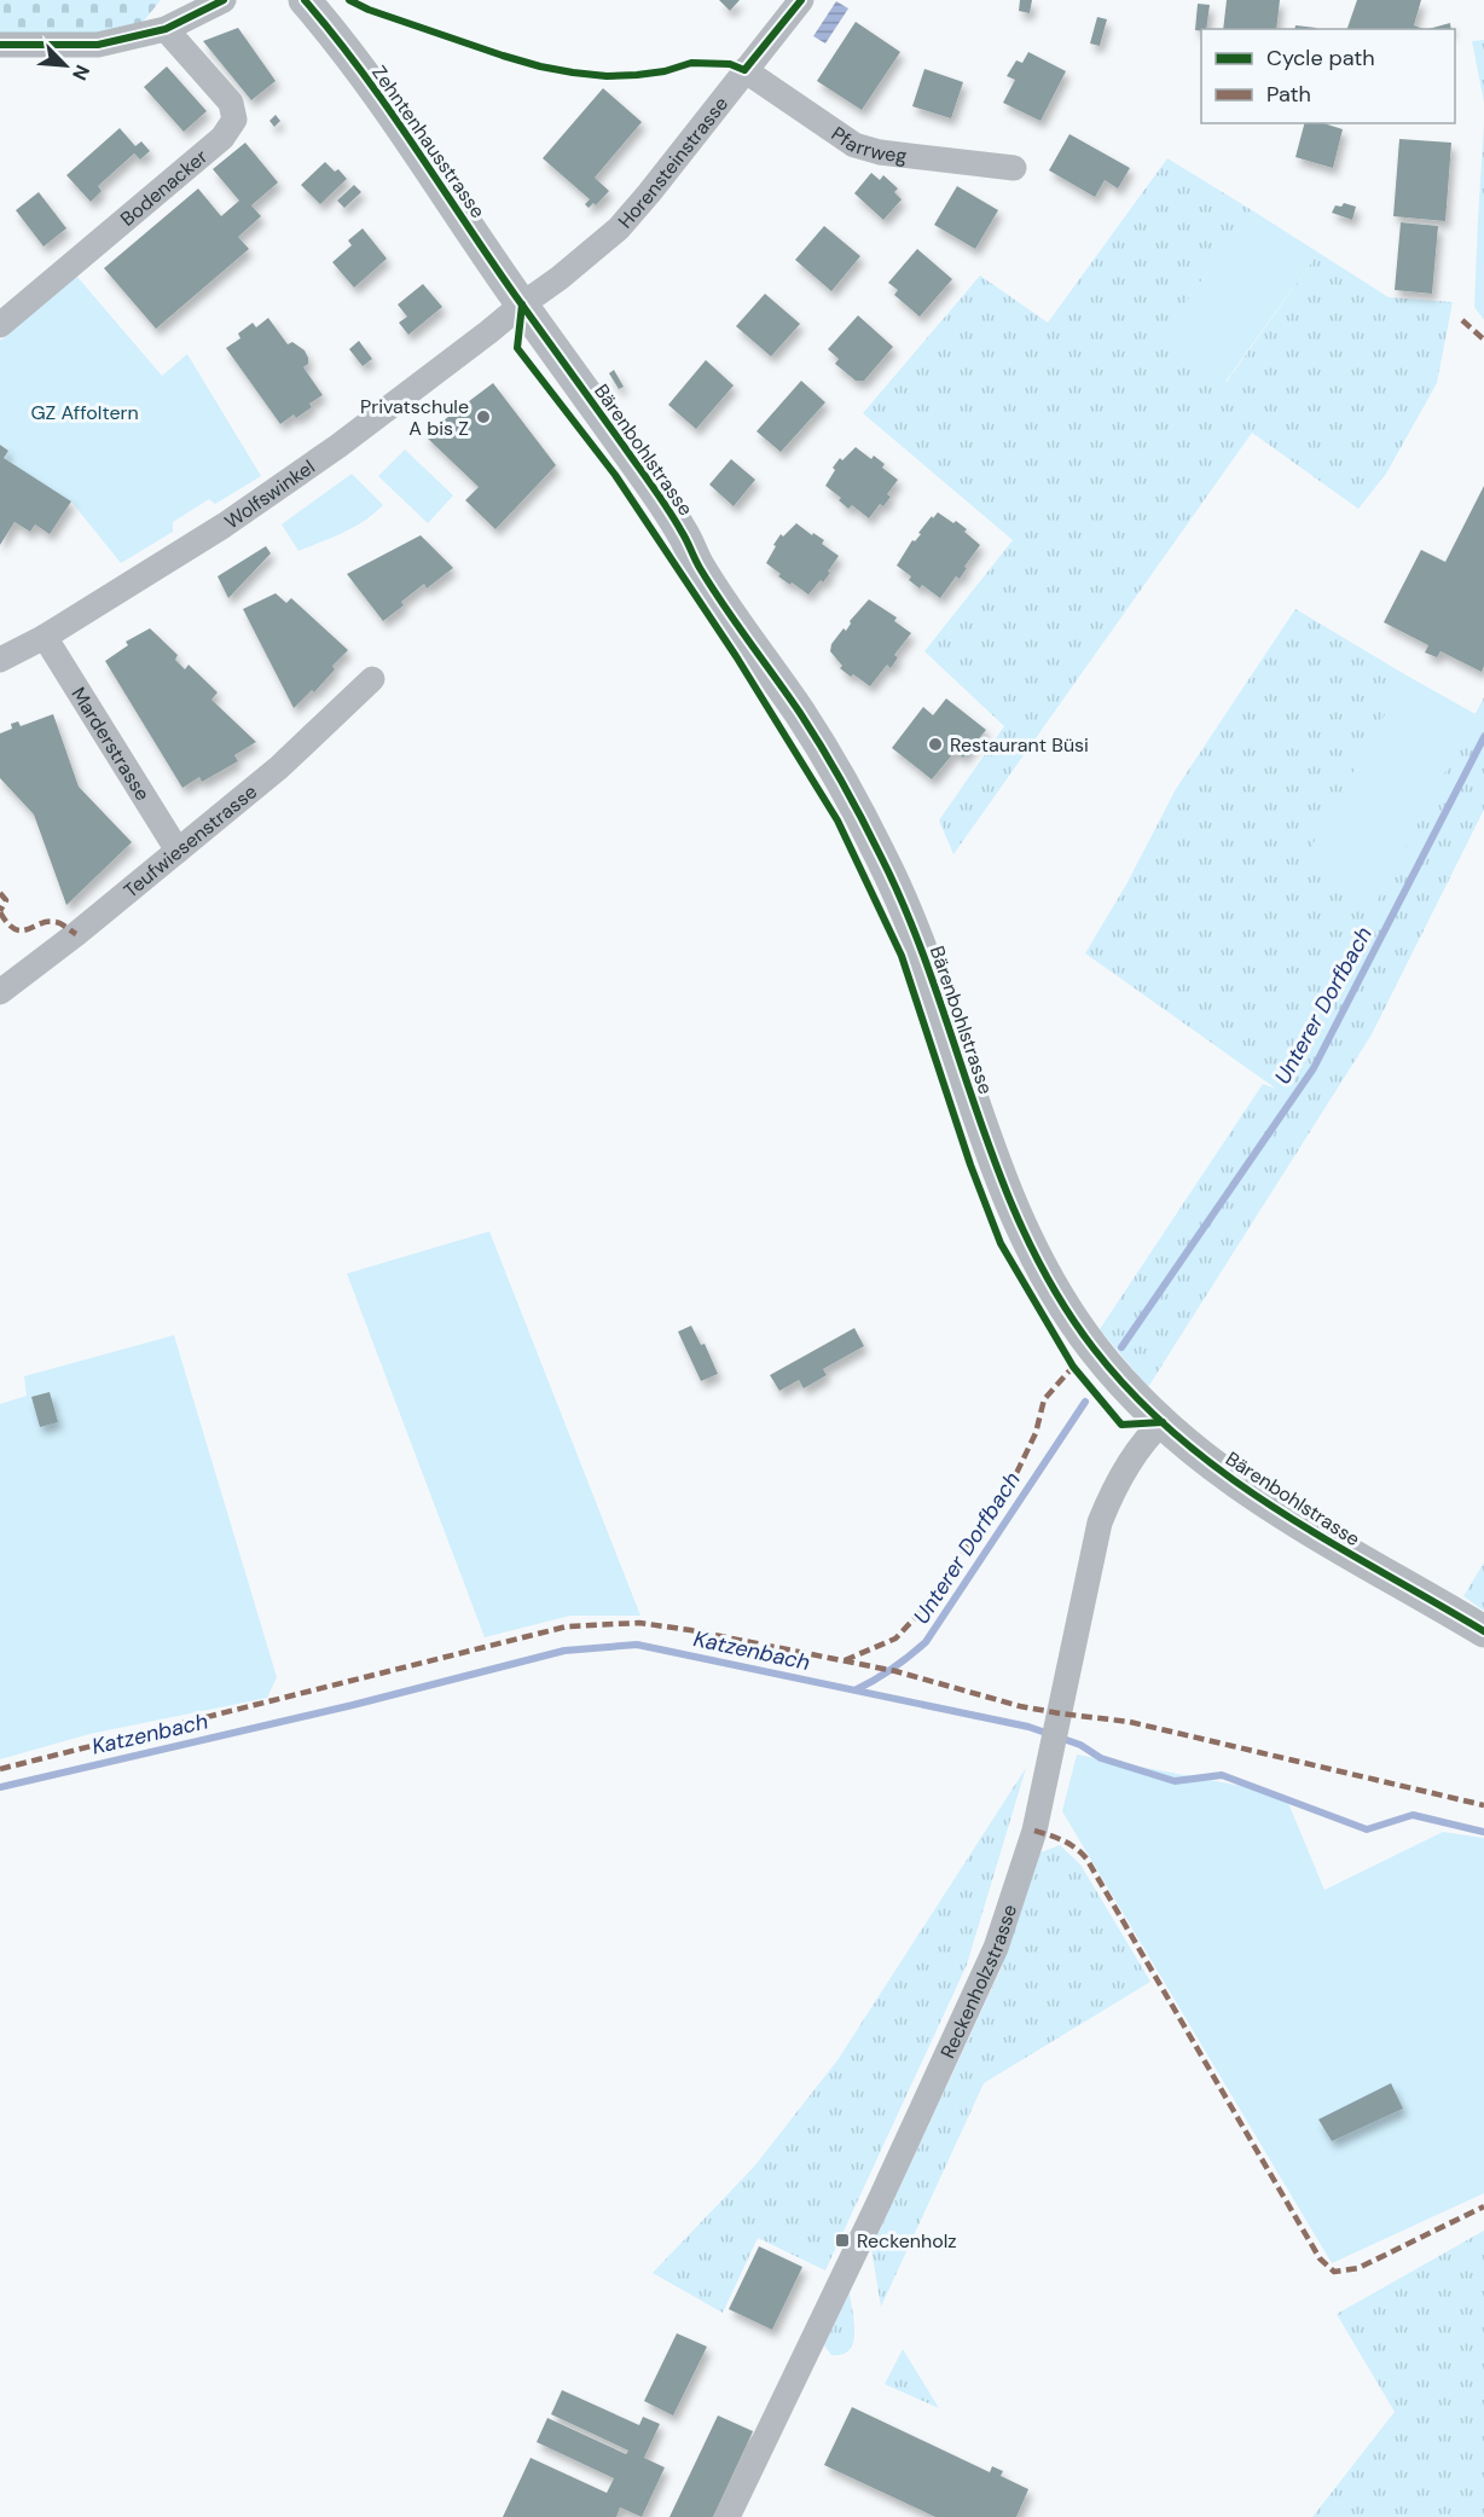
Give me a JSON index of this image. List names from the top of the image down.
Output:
{
  "streets": {
    "street": [
      "Zehntenhausstrasse",
      "Pfarrweg",
      "Horensteinstrasse",
      "Bodenacker",
      "Bärenbohlstrasse",
      "Wolfswinkel",
      "Marderstrasse",
      "Teufwiesenstrasse",
      "Reckenholzstrasse"
    ]
  },
  "crossings": [
    ["Zehntenhausstrasse", "Horensteinstrasse"],
    ["Zehntenhausstrasse", "Bärenbohlstrasse"],
    ["Zehntenhausstrasse", "Wolfswinkel"],
    ["Pfarrweg", "Horensteinstrasse"],
    ["Horensteinstrasse", "Bärenbohlstrasse"],
    ["Horensteinstrasse", "Wolfswinkel"],
    ["Bärenbohlstrasse", "Wolfswinkel"],
    ["Bärenbohlstrasse", "Reckenholzstrasse"],
    ["Wolfswinkel", "Marderstrasse"],
    ["Marderstrasse", "Teufwiesenstrasse"]
  ],
  "water": ["Unterer Dorfbach", "Katzenbach"],
  "parks": ["GZ Affoltern"],
  "places": {
    "other": ["Privatschule A bis Z", "Restaurant Büsi"],
    "transit": ["Reckenholz"]
  },
  "legend": ["Cycle path", "Path"],
  "north": "bottom right"
}
